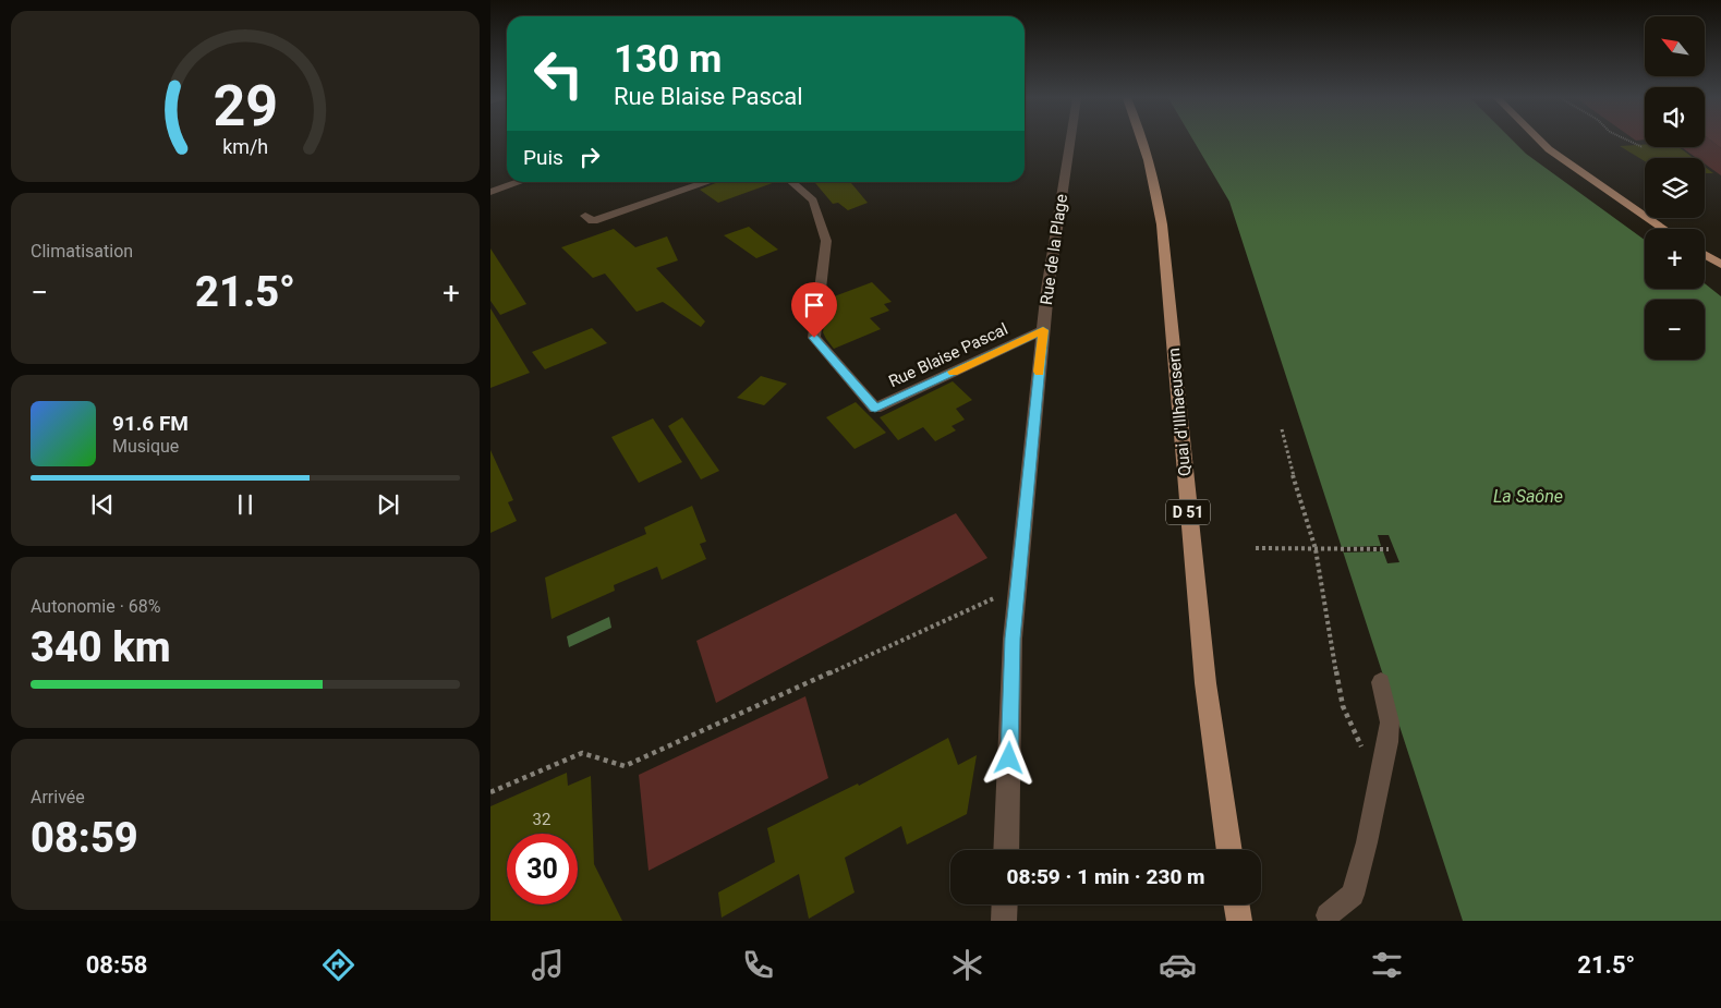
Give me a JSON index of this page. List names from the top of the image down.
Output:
{
  "streets": {
    "main road": ["Quai d'Illhaeusern", "D 51"],
    "street": ["Rue de la Plage", "Rue Blaise Pascal"]
  },
  "crossings": [
    ["Rue de la Plage", "Rue Blaise Pascal"]
  ],
  "water": ["La Saône"],
  "house_numbers": ["32"],
  "north": "top left",
  "page": {
    "map_buttons": ["+", "−"],
    "turn": ["130 m", "Rue Blaise Pascal"],
    "then": "Puis",
    "tile": [
      "Climatisation",
      ["Autonomie · 68%", "340 km"],
      ["Arrivée", "08:59"]
    ],
    "heat": ["−", "21.5°", "+"],
    "song": ["91.6 FM", "Musique"],
    "limit": "30",
    "trip": "08:59 · 1 min · 230 m",
    "tabs": ["08:58", "21.5°"],
    "gauge": ["29", "km/h"]
  }
}
